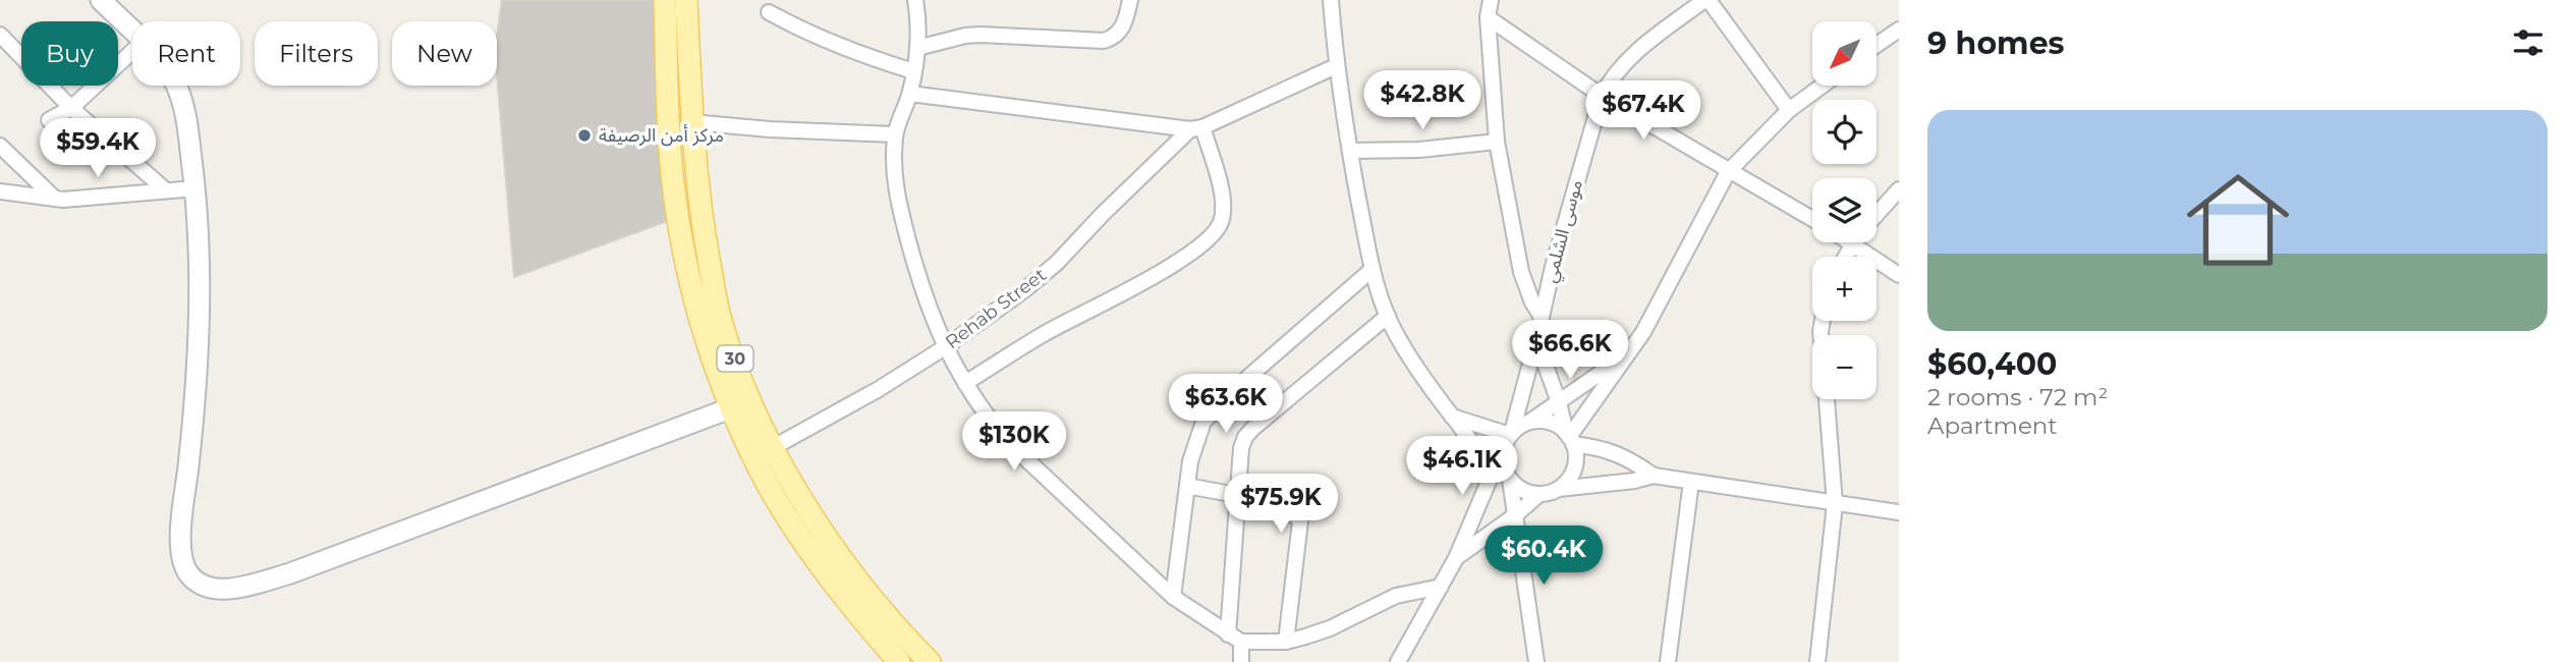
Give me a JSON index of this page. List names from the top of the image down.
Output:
{
  "streets": {
    "main road": ["30"],
    "street": ["موسى الشلمي", "Rehab Street"]
  },
  "crossings": [
    ["Rehab Street", "30"]
  ],
  "places": ["مركز أمن الرصيفة"],
  "north": "bottom left",
  "page": {
    "heading": "9 homes",
    "map_buttons": ["+", "−"],
    "chip": [
      "Buy",
      "Rent",
      "Filters",
      "New"
    ],
    "price": [
      "$42.8K",
      "$67.4K",
      "$59.4K",
      "$66.6K",
      "$63.6K",
      "$130K",
      "$46.1K",
      "$75.9K",
      "$60.4K"
    ],
    "list": [
      {
        "name": "$60,400",
        "note": "2 rooms · 72 m² · Apartment"
      }
    ]
  }
}
